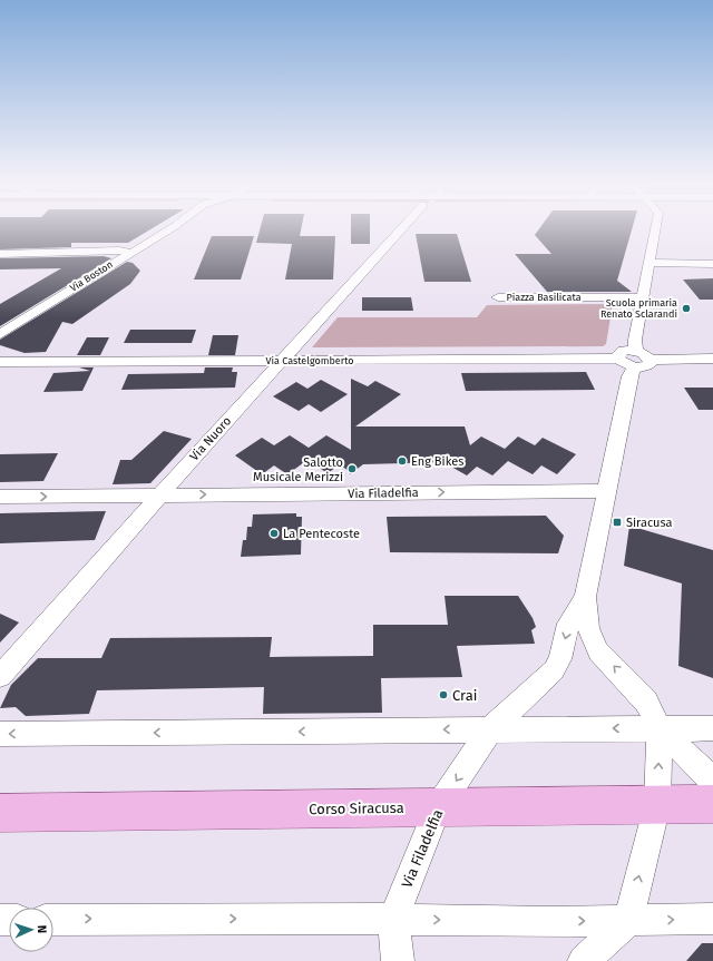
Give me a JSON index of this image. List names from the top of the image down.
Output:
{
  "streets": {
    "main road": ["Corso Siracusa"],
    "street": [
      "Via Boston",
      "Piazza Basilicata",
      "Via Castelgomberto",
      "Via Nuoro",
      "Via Filadelfia"
    ]
  },
  "crossings": [
    ["Piazza Basilicata", "Via Filadelfia"],
    ["Via Castelgomberto", "Via Nuoro"],
    ["Via Castelgomberto", "Via Filadelfia"],
    ["Via Nuoro", "Via Filadelfia"],
    ["Via Filadelfia", "Corso Siracusa"]
  ],
  "places": {
    "other": [
      "Scuola primaria Renato Sclarandi",
      "Eng Bikes",
      "Salotto Musicale Merizzi",
      "La Pentecoste",
      "Crai"
    ],
    "transit": ["Siracusa"]
  },
  "north": "right"
}
